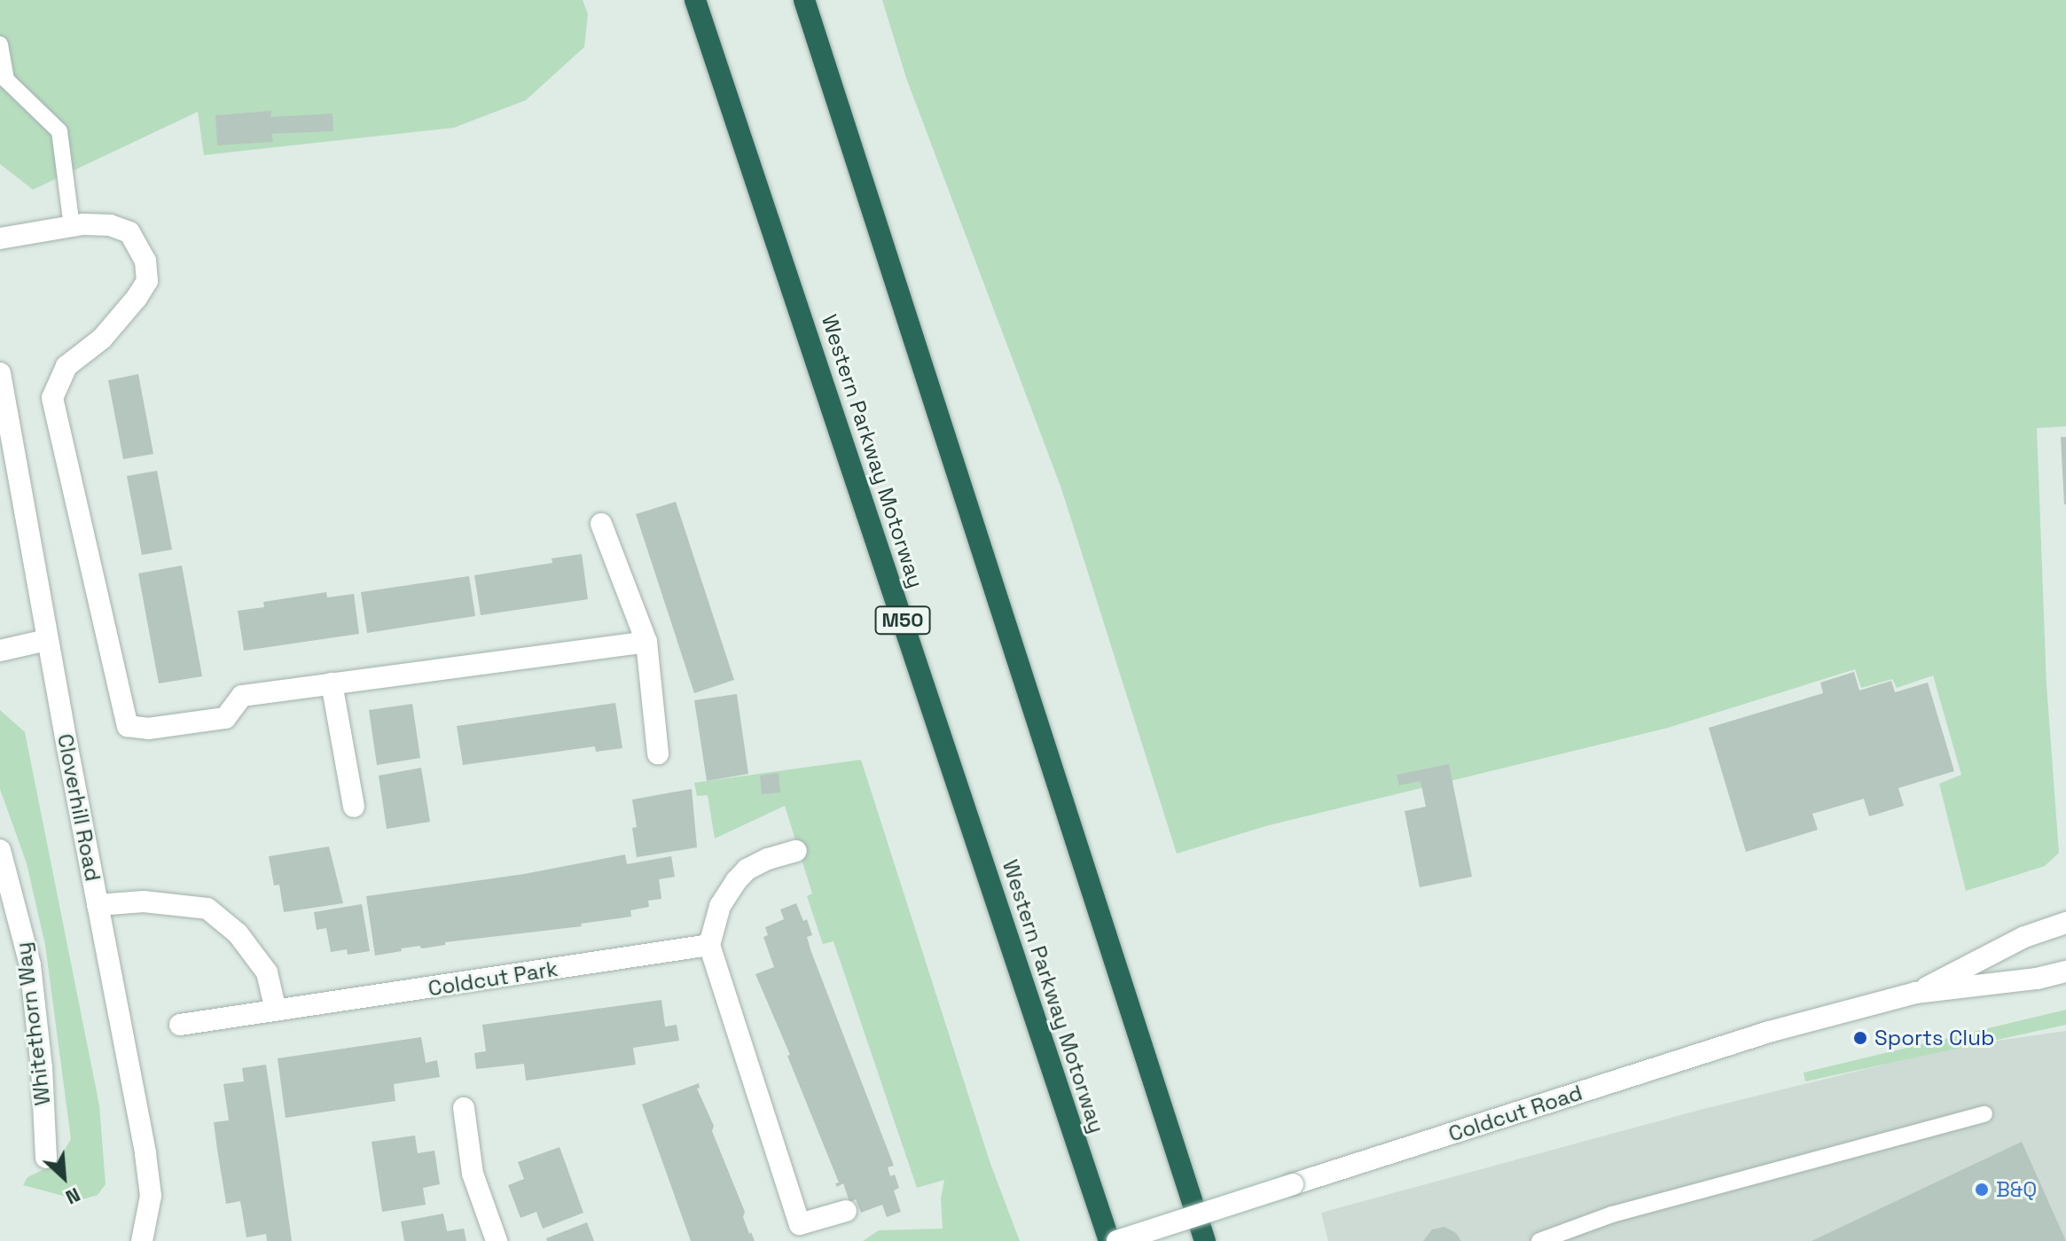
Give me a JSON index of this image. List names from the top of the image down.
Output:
{
  "streets": {
    "highway": ["Western Parkway Motorway", "M50"],
    "street": [
      "Cloverhill Road",
      "Coldcut Park",
      "Whitethorn Way",
      "Coldcut Road"
    ]
  },
  "places": ["Sports Club", "B&Q"],
  "north": "bottom right"
}
